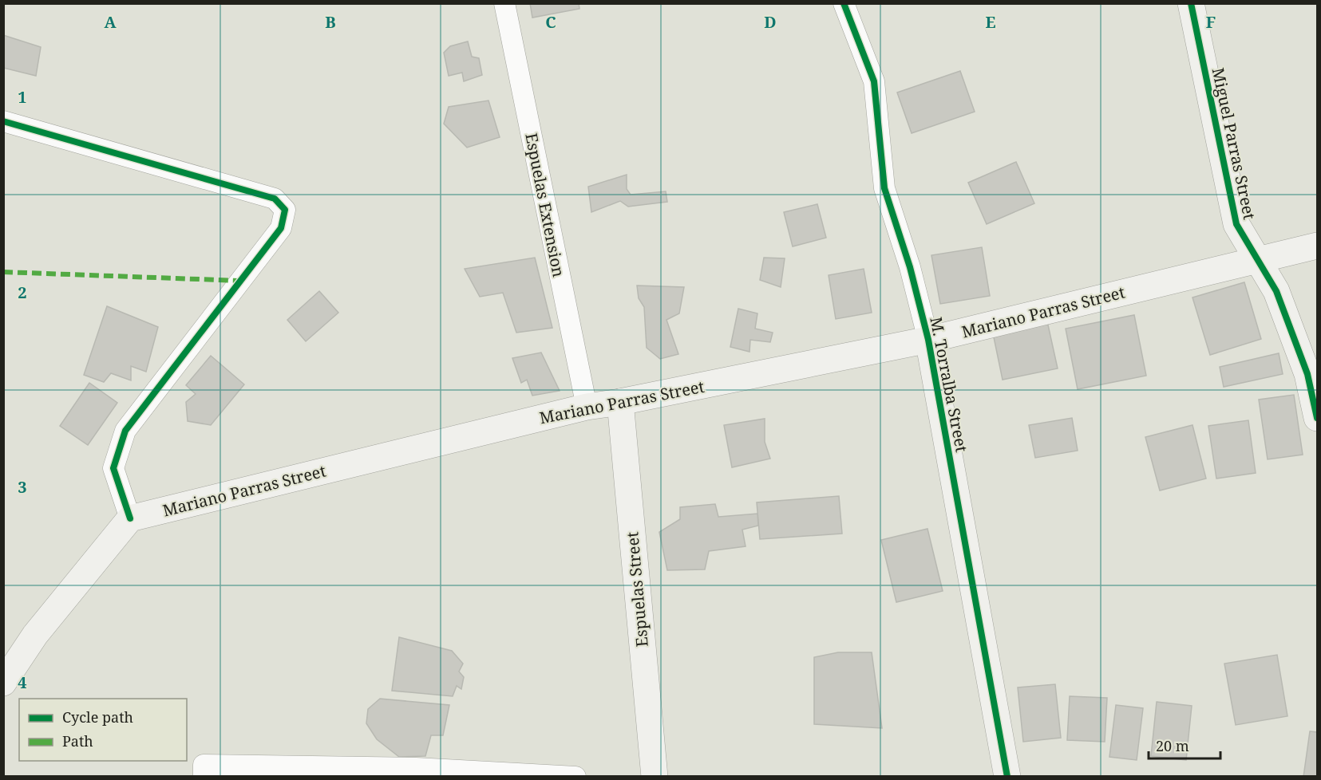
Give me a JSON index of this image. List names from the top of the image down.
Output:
{
  "streets": {
    "main road": [
      "Miguel Parras Street",
      "Mariano Parras Street",
      "M. Torralba Street",
      "Espuelas Street"
    ],
    "street": ["Espuelas Extension"]
  },
  "crossings": [
    ["Miguel Parras Street", "Mariano Parras Street"],
    ["Espuelas Extension", "Mariano Parras Street"],
    ["Mariano Parras Street", "M. Torralba Street"],
    ["Mariano Parras Street", "Espuelas Street"]
  ],
  "legend": ["Cycle path", "Path"],
  "scale_bar": "20 m",
  "grid": {
    "columns": [
      "A",
      "B",
      "C",
      "D",
      "E",
      "F"
    ],
    "rows": [
      "1",
      "2",
      "3",
      "4"
    ]
  }
}
